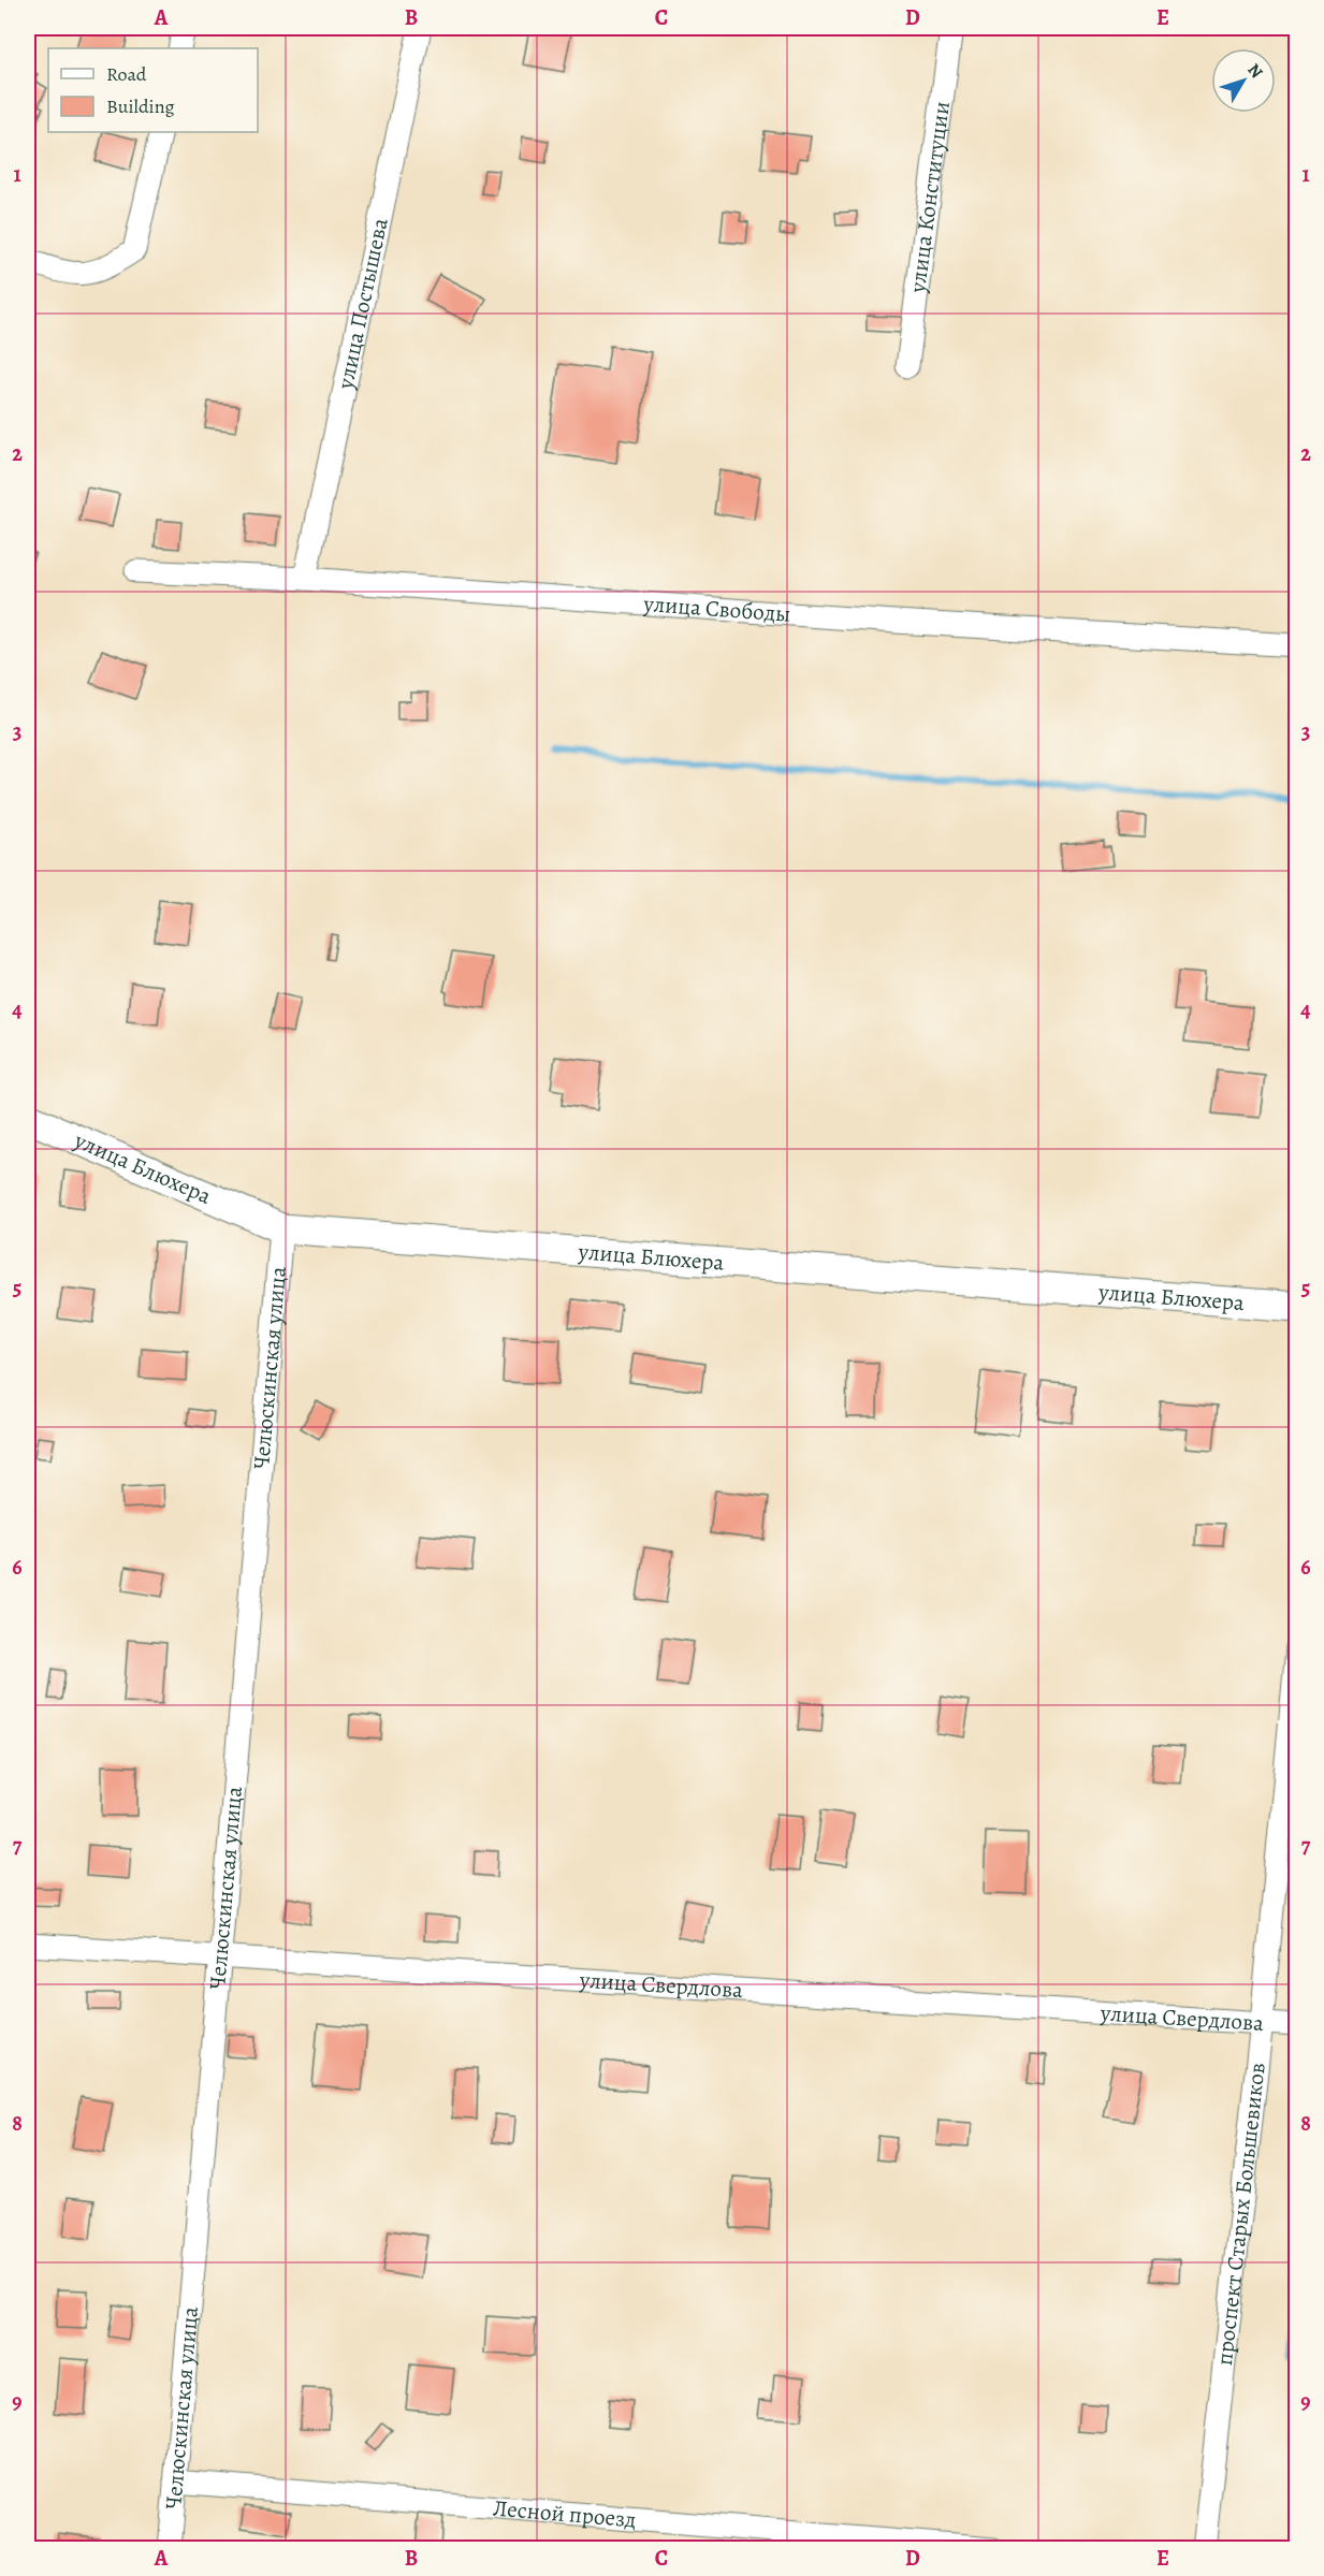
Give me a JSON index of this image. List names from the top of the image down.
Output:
{
  "streets": {
    "street": [
      "улица Конституции",
      "улица Постышева",
      "улица Свободы",
      "улица Блюхера",
      "Челюскинская улица",
      "улица Свердлова",
      "проспект Старых Большевиков",
      "Лесной проезд"
    ]
  },
  "crossings": [
    ["улица Постышева", "улица Свободы"],
    ["улица Блюхера", "Челюскинская улица"],
    ["Челюскинская улица", "улица Свердлова"],
    ["Челюскинская улица", "Лесной проезд"],
    ["улица Свердлова", "проспект Старых Большевиков"]
  ],
  "legend": ["Road", "Building"],
  "north": "top right",
  "grid": {
    "columns": [
      "A",
      "B",
      "C",
      "D",
      "E"
    ],
    "rows": [
      "1",
      "2",
      "3",
      "4",
      "5",
      "6",
      "7",
      "8",
      "9"
    ]
  }
}
